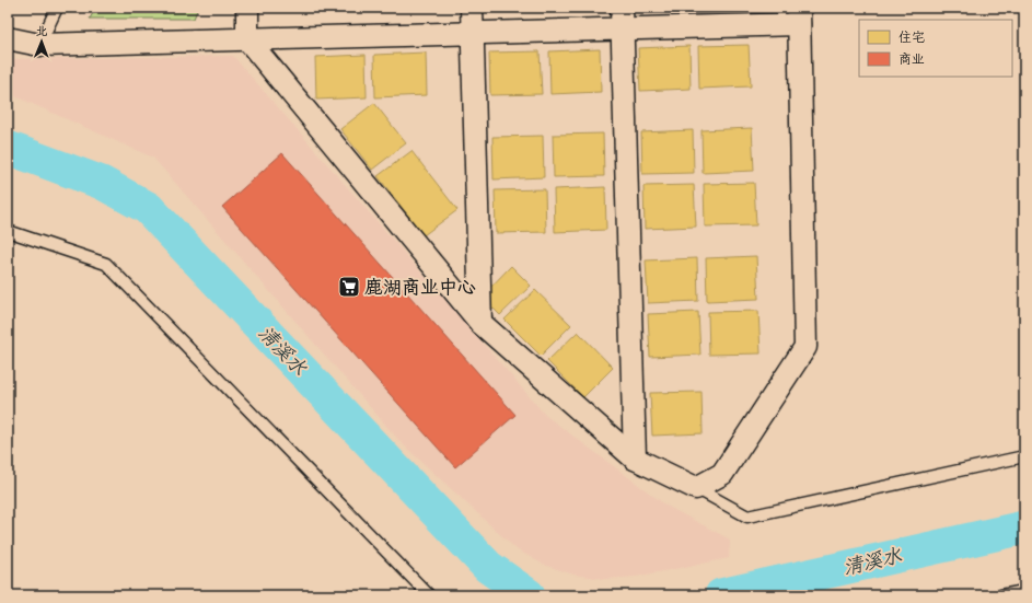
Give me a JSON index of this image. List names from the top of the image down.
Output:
{
  "water": ["清溪水"],
  "places": {
    "supermarket": ["鹿湖商业中心"]
  },
  "legend": ["住宅", "商业"],
  "north": "top"
}
